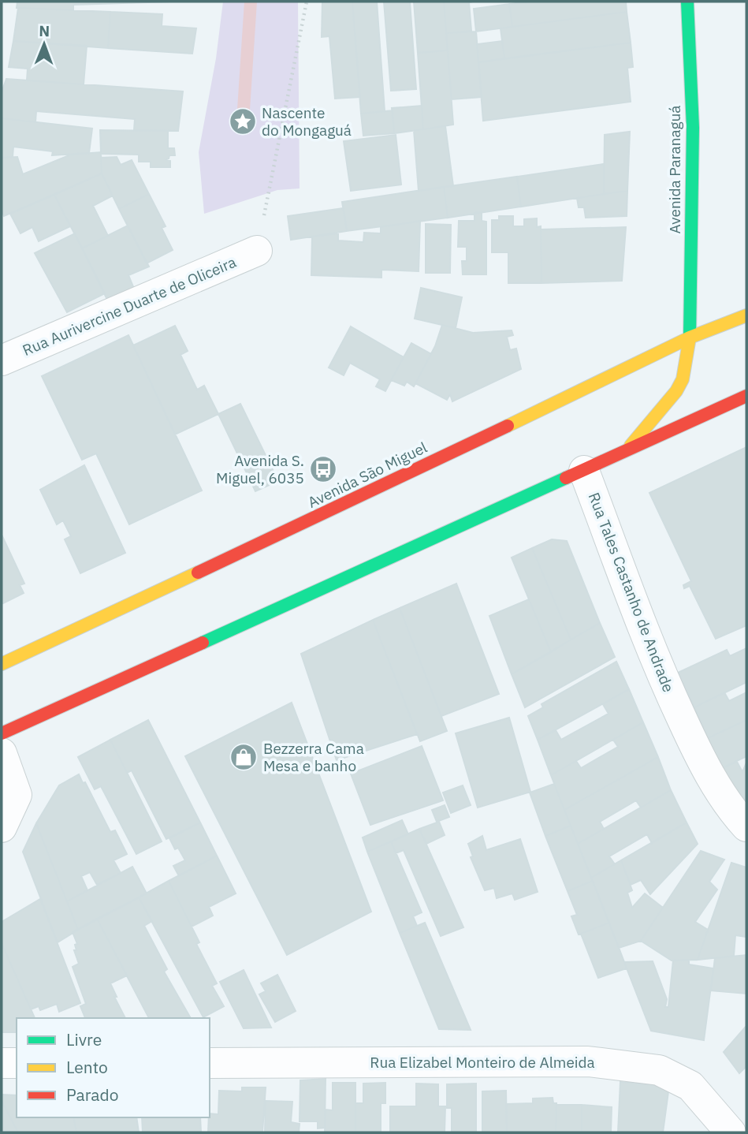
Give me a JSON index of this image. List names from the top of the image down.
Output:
{
  "streets": {
    "main road": ["Avenida Paranaguá", "Avenida São Miguel"],
    "street": ["Rua Aurivercine Duarte de Oliceira", "Rua Tales Castanho de Andrade", "Rua Elizabel Monteiro de Almeida"]
  },
  "crossings": [
    ["Avenida Paranaguá", "Avenida São Miguel"]
  ],
  "places": {
    "place": ["Nascente do Mongaguá"],
    "bus stop": ["Avenida S. Miguel, 6035"],
    "shop": ["Bezzerra Cama Mesa e banho"]
  },
  "legend": ["Livre", "Lento", "Parado"],
  "north": "top"
}
